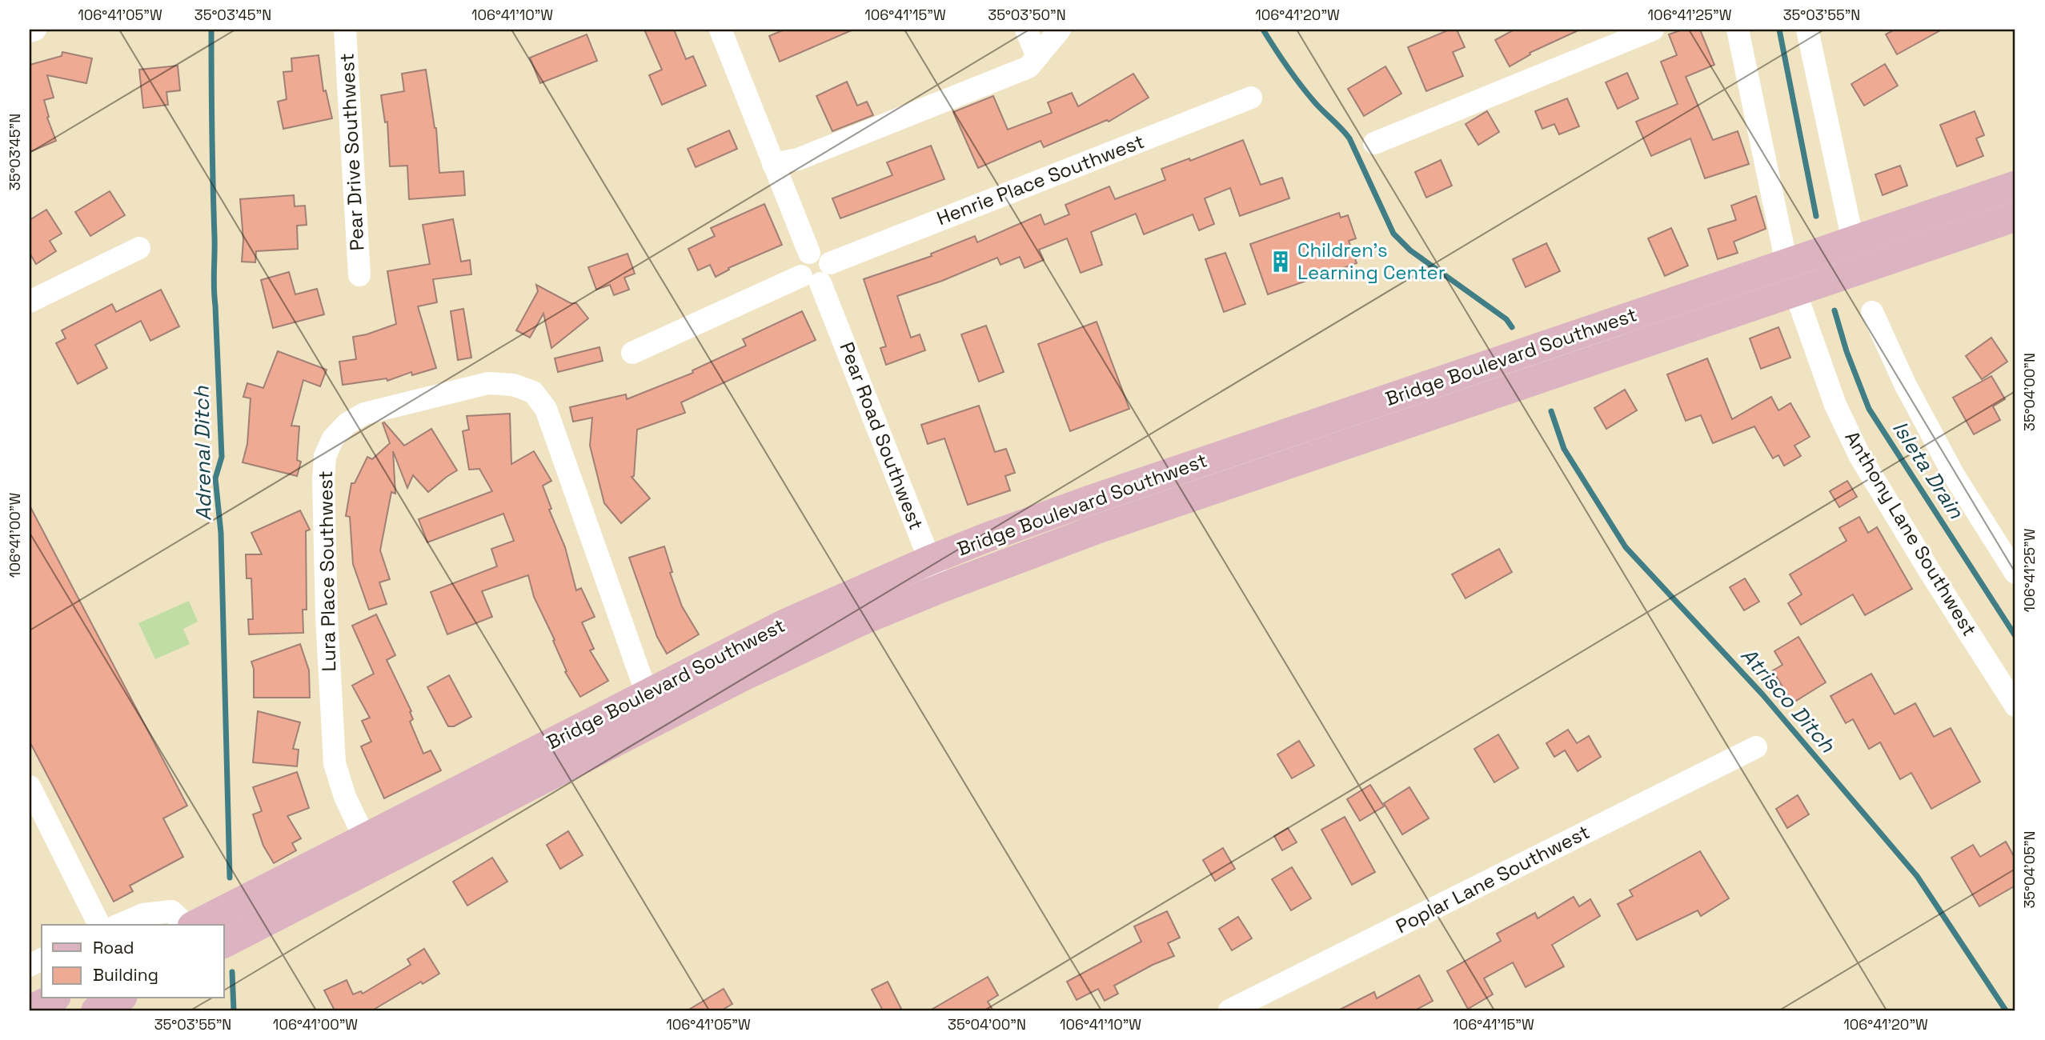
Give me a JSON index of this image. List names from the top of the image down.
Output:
{
  "streets": {
    "main road": ["Bridge Boulevard Southwest"],
    "street": [
      "Pear Drive Southwest",
      "Henrie Place Southwest",
      "Pear Road Southwest",
      "Anthony Lane Southwest",
      "Lura Place Southwest",
      "Poplar Lane Southwest"
    ]
  },
  "crossings": [
    ["Henrie Place Southwest", "Pear Road Southwest"],
    ["Bridge Boulevard Southwest", "Pear Road Southwest"],
    ["Bridge Boulevard Southwest", "Anthony Lane Southwest"],
    ["Bridge Boulevard Southwest", "Lura Place Southwest"]
  ],
  "water": ["Adrenal Ditch", "Isleta Drain", "Atrisco Ditch"],
  "places": {
    "building": ["Children's Learning Center"]
  },
  "legend": ["Road", "Building"],
  "coordinates": [
    "106°41'05\"W",
    "35°03'45\"N",
    "106°41'10\"W",
    "106°41'15\"W",
    "35°03'50\"N",
    "106°41'20\"W",
    "106°41'25\"W",
    "35°03'55\"N",
    "35°04'00\"N",
    "106°41'00\"W",
    "35°04'05\"N"
  ]
}
